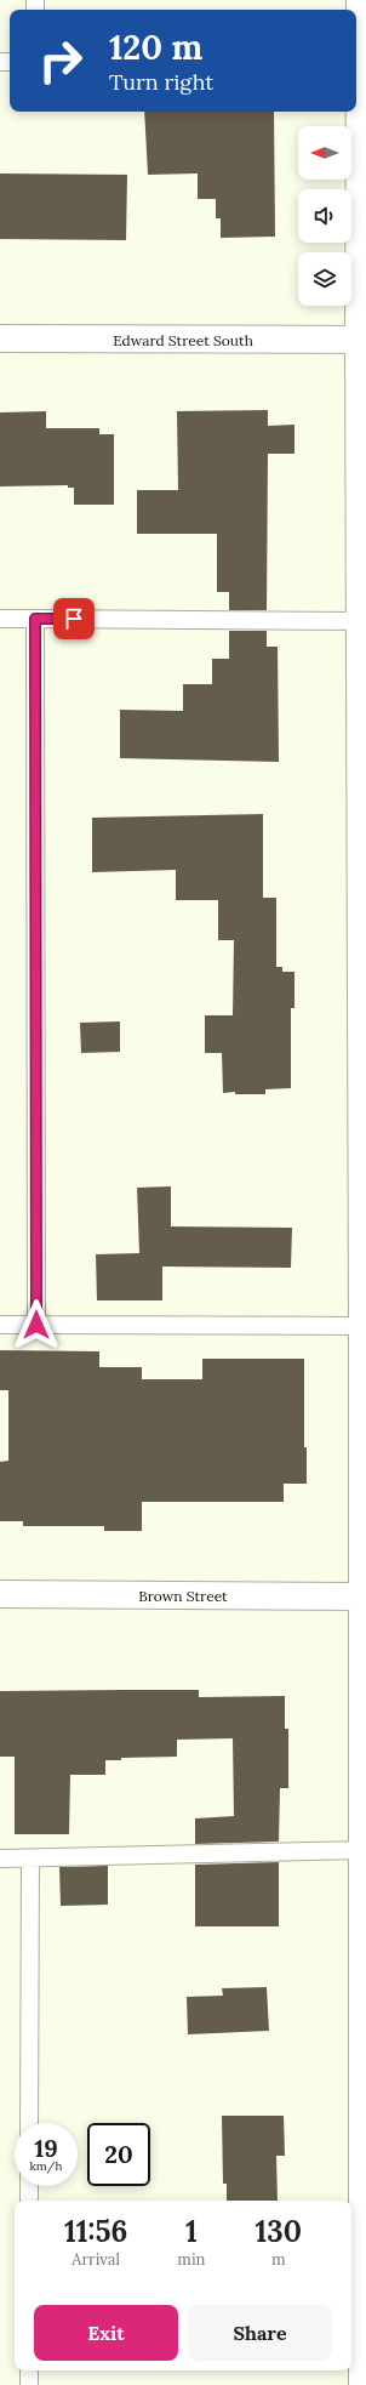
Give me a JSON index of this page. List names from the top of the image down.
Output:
{
  "streets": {
    "street": ["Edward Street South", "Brown Street"]
  },
  "north": "left",
  "page": {
    "turn": ["120 m", "Turn right"],
    "speed": "19 km/h",
    "limit": "20",
    "eta": [
      "11:56",
      "Arrival",
      "1",
      "min",
      "130",
      "m"
    ],
    "buttons": ["Exit", "Share"]
  }
}
